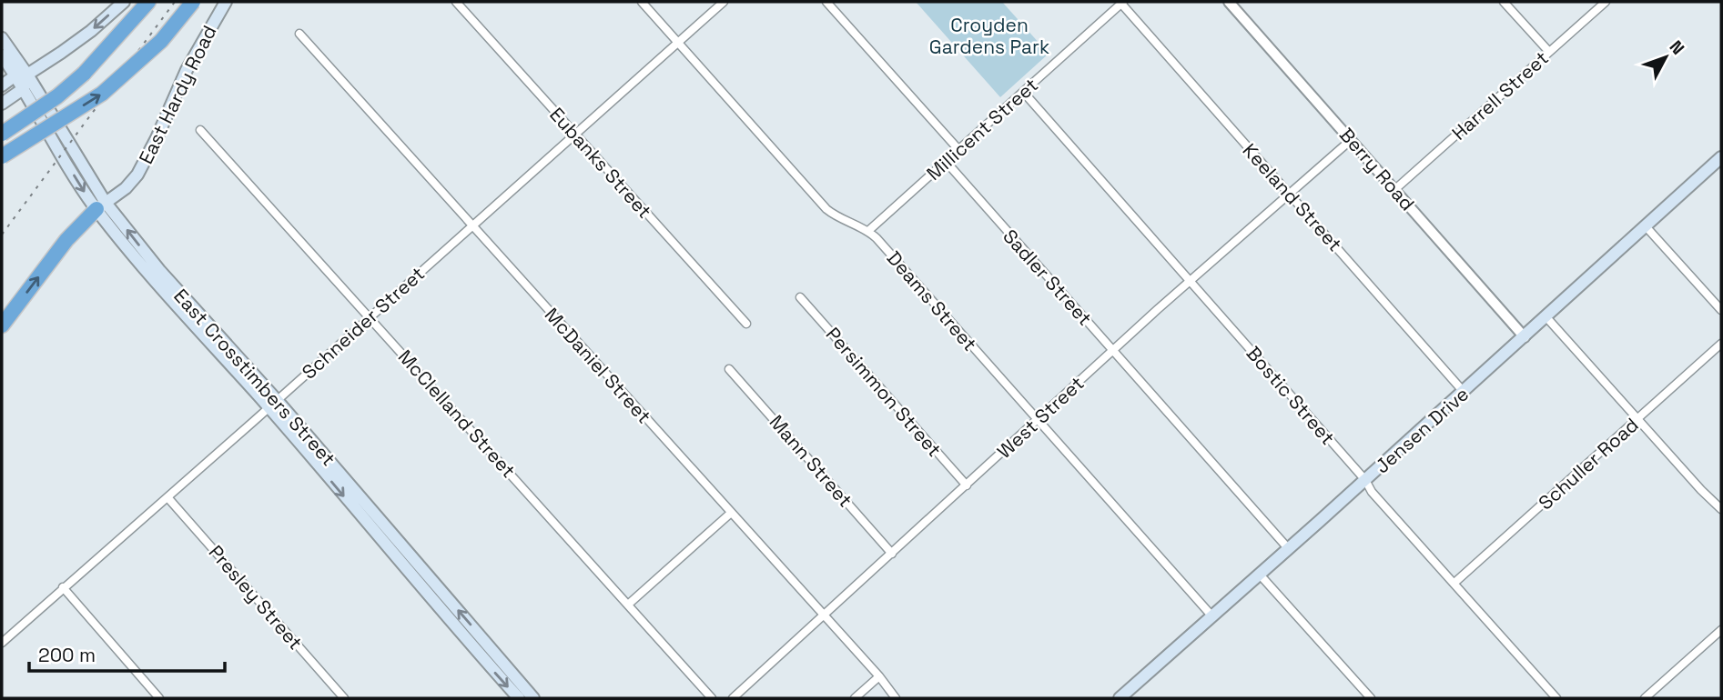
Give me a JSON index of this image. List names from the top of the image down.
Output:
{
  "streets": {
    "main road": ["East Hardy Road", "East Crosstimbers Street", "Jensen Drive"],
    "street": [
      "Harrell Street",
      "Millicent Street",
      "Eubanks Street",
      "Berry Road",
      "Keeland Street",
      "Sadler Street",
      "Deams Street",
      "Schneider Street",
      "McDaniel Street",
      "Persimmon Street",
      "Bostic Street",
      "McClelland Street",
      "West Street",
      "Mann Street",
      "Schuller Road",
      "Presley Street"
    ]
  },
  "crossings": [
    ["East Hardy Road", "East Crosstimbers Street"],
    ["Harrell Street", "Berry Road"],
    ["Millicent Street", "Keeland Street"],
    ["Millicent Street", "Sadler Street"],
    ["Millicent Street", "Deams Street"],
    ["Millicent Street", "Bostic Street"],
    ["Eubanks Street", "Schneider Street"],
    ["Berry Road", "West Street"],
    ["Berry Road", "Jensen Drive"],
    ["Keeland Street", "West Street"],
    ["Keeland Street", "Jensen Drive"],
    ["Sadler Street", "West Street"],
    ["Sadler Street", "Jensen Drive"],
    ["Deams Street", "Schneider Street"],
    ["Deams Street", "West Street"],
    ["Deams Street", "Jensen Drive"],
    ["Schneider Street", "McDaniel Street"],
    ["Schneider Street", "East Crosstimbers Street"],
    ["Schneider Street", "McClelland Street"],
    ["Schneider Street", "Presley Street"],
    ["McDaniel Street", "West Street"],
    ["Persimmon Street", "West Street"],
    ["Bostic Street", "West Street"],
    ["Bostic Street", "Jensen Drive"],
    ["Bostic Street", "Schuller Road"],
    ["West Street", "Mann Street"]
  ],
  "parks": ["Croyden Gardens Park"],
  "scale_bar": "200 m",
  "north": "top right"
}
